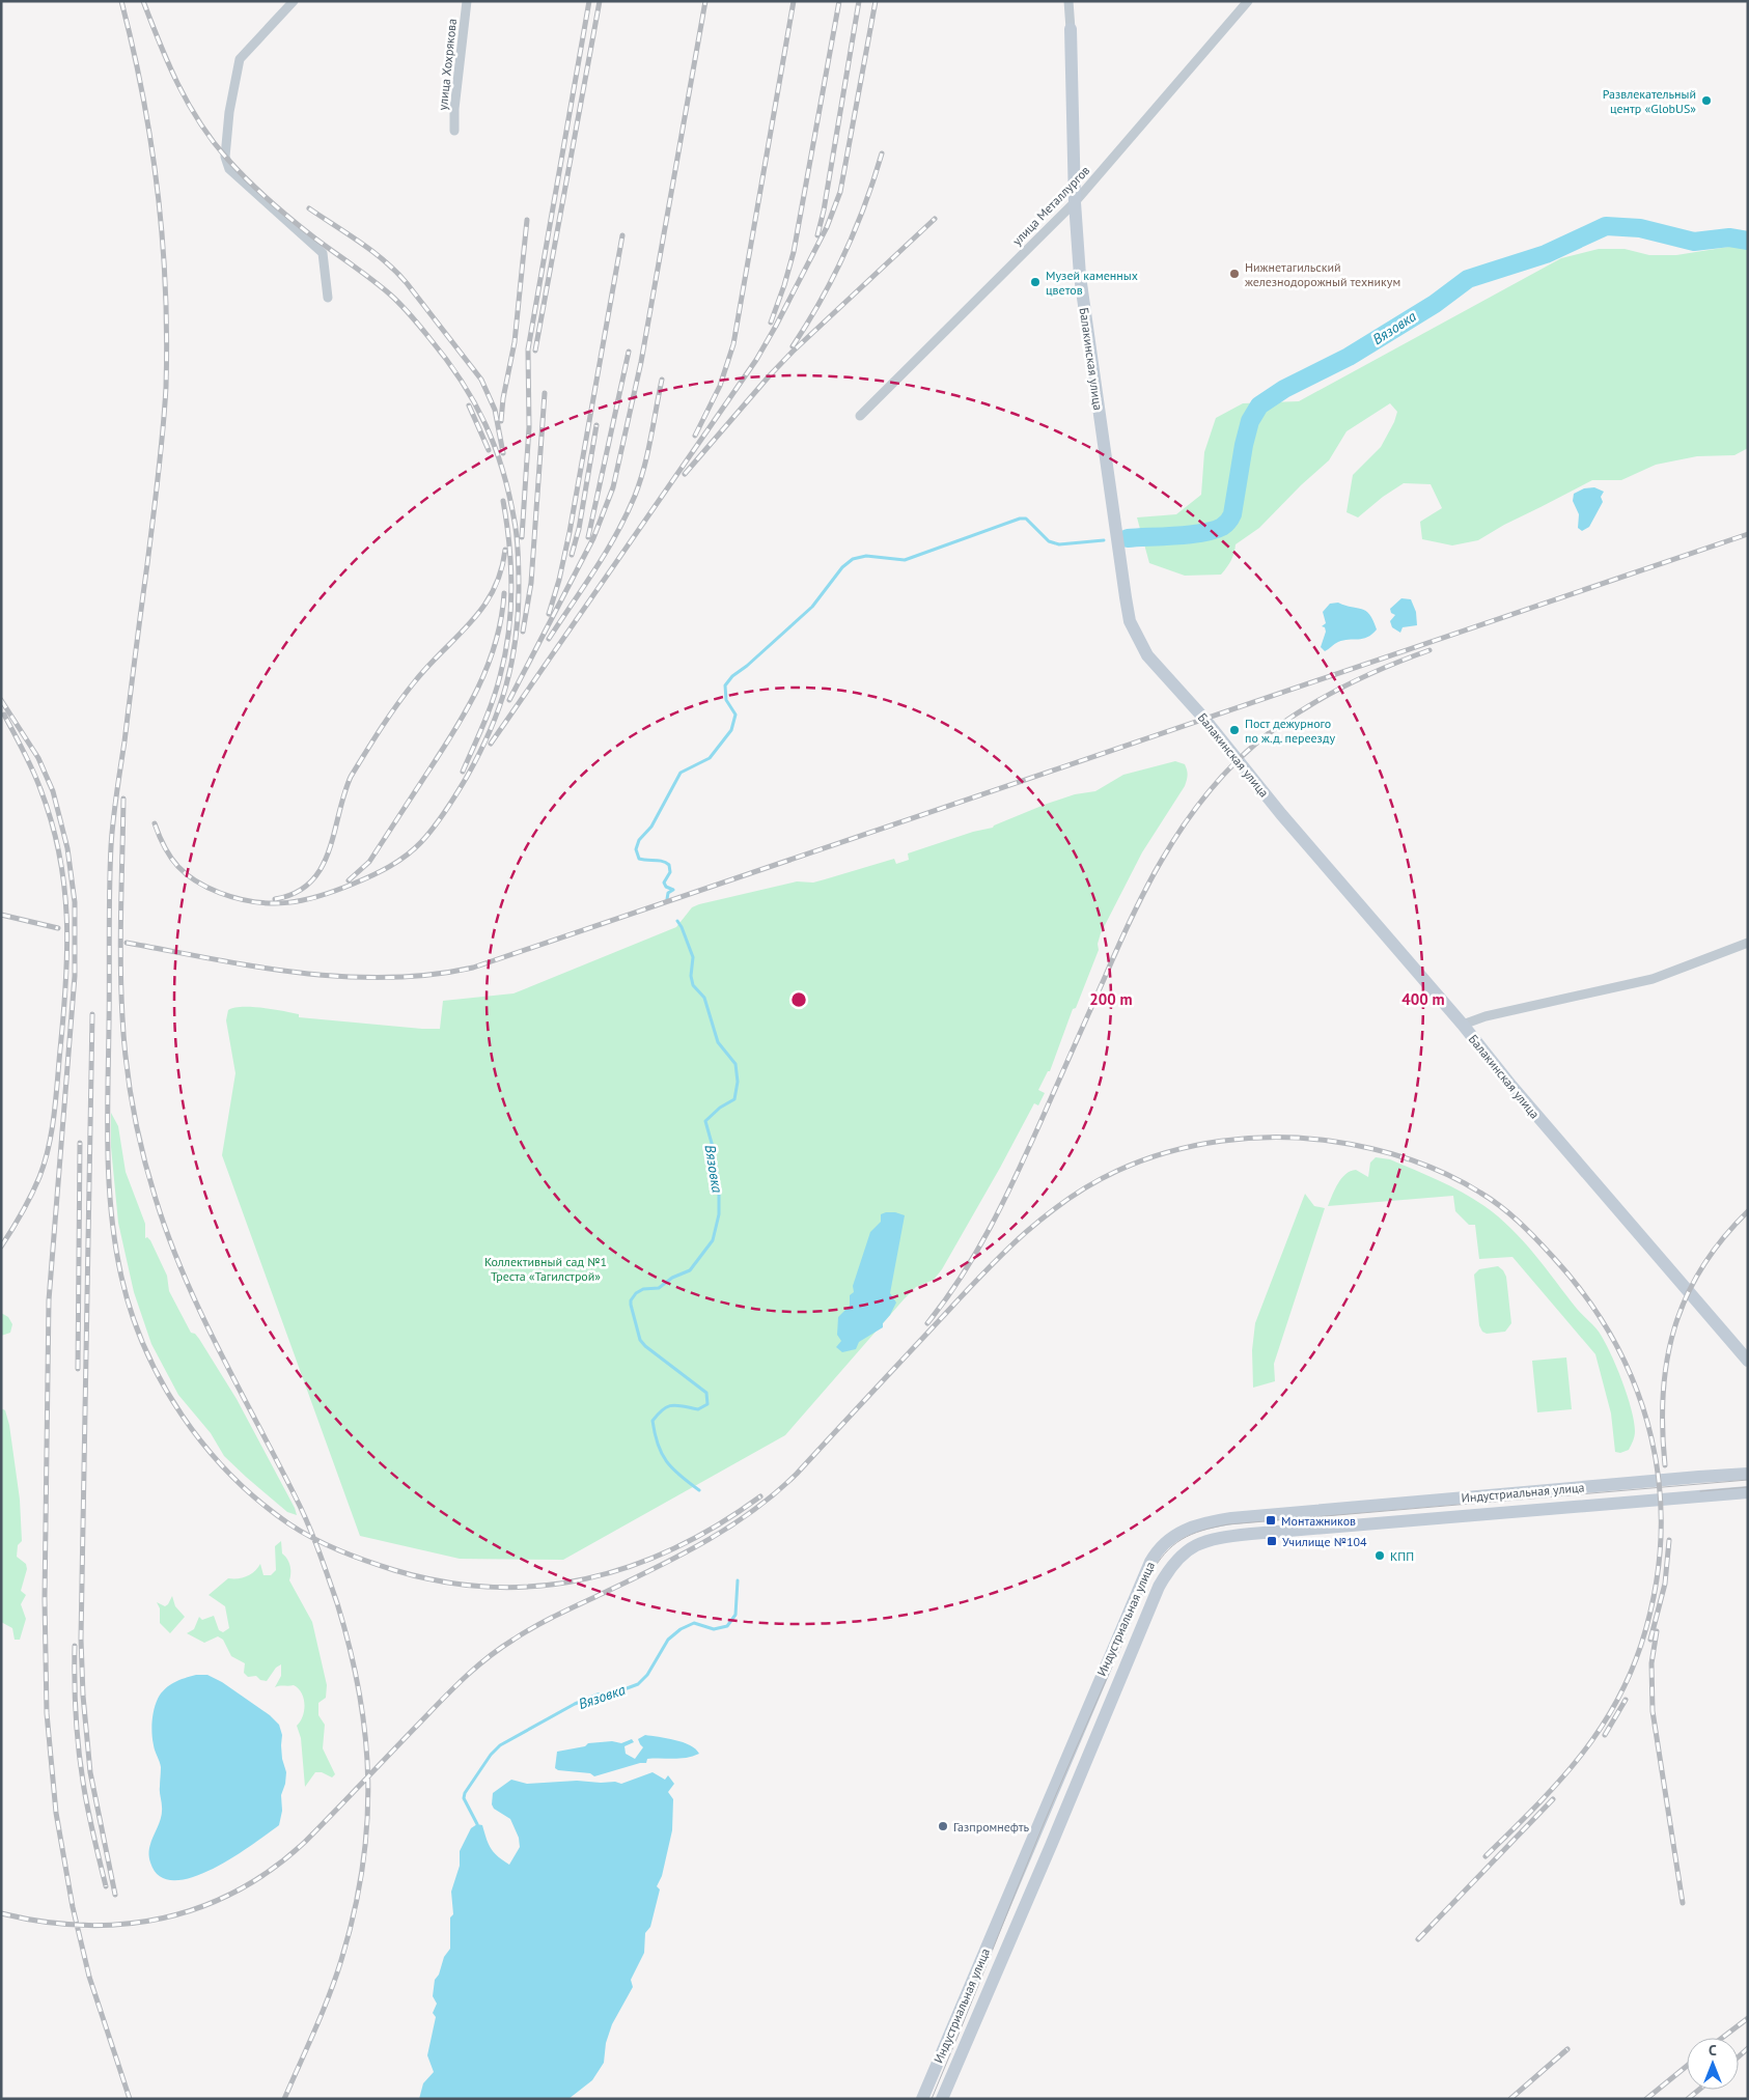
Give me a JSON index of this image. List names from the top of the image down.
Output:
{
  "streets": {
    "main road": ["Балакинская улица", "Индустриальная улица"],
    "street": ["улица Хохрякова", "улица Металлургов"]
  },
  "crossings": [
    ["улица Металлургов", "Балакинская улица"]
  ],
  "water": ["Вязовка"],
  "parks": ["Коллективный сад №1 Треста «Тагилстрой»"],
  "places": {
    "other": [
      "Развлекательный центр «GlobUS»",
      "Нижнетагильский железнодорожный техникум",
      "Музей каменных цветов",
      "Пост дежурного по ж.д. переезду",
      "КПП",
      "Газпромнефть"
    ],
    "transit": ["Монтажников", "Училище №104"]
  },
  "north": "top",
  "rings": ["200 m", "400 m"]
}
